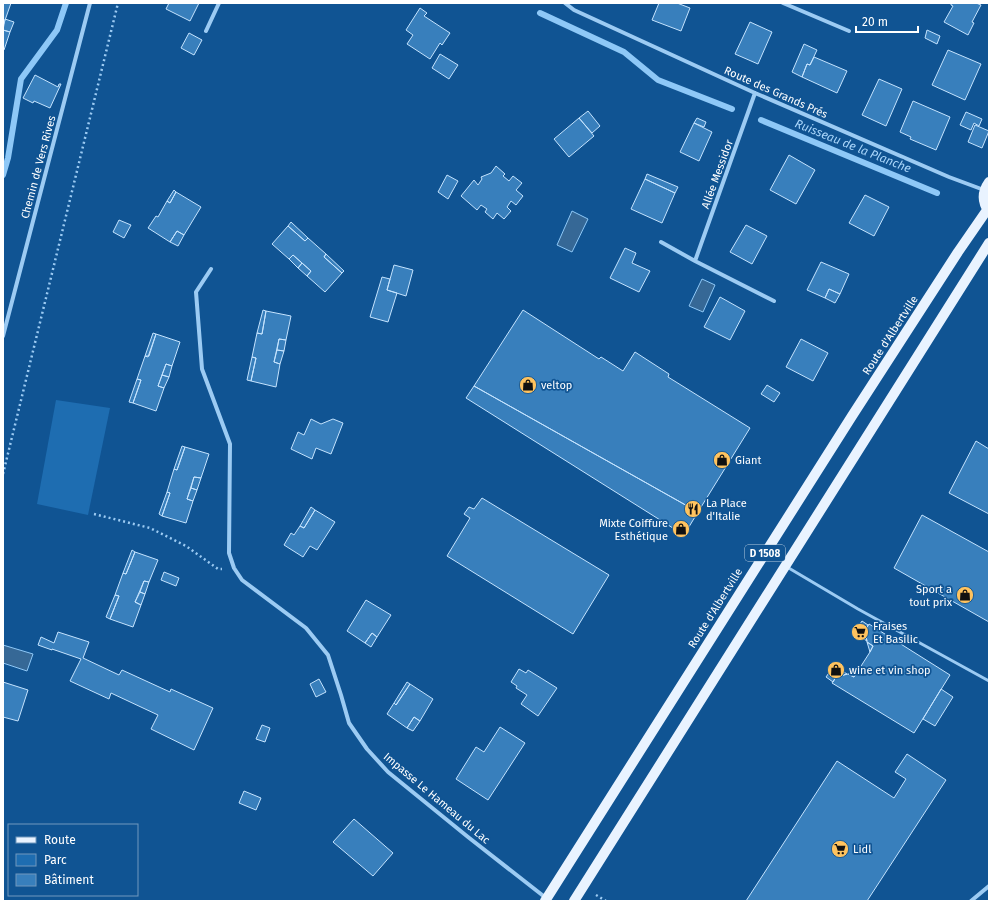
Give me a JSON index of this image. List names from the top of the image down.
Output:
{
  "streets": {
    "main road": ["Route d'Albertville", "D 1508"],
    "street": [
      "Route des Grands Prés",
      "Chemin de Vers Rives",
      "Allée Messidor",
      "Impasse Le Hameau du Lac"
    ]
  },
  "crossings": [
    ["Route des Grands Prés", "Allée Messidor"],
    ["Route des Grands Prés", "D 1508"],
    ["Route d'Albertville", "D 1508"],
    ["Route d'Albertville", "Impasse Le Hameau du Lac"]
  ],
  "water": ["Ruisseau de la Planche"],
  "places": {
    "shop": [
      "veltop",
      "Giant",
      "Mixte Coiffure Esthétique",
      "Sport a tout prix",
      "wine et vin shop"
    ],
    "restaurant": ["La Place d'Italie"],
    "supermarket": ["Fraises Et Basilic", "Lidl"]
  },
  "legend": ["Route", "Parc", "Bâtiment"],
  "scale_bar": "20 m"
}
